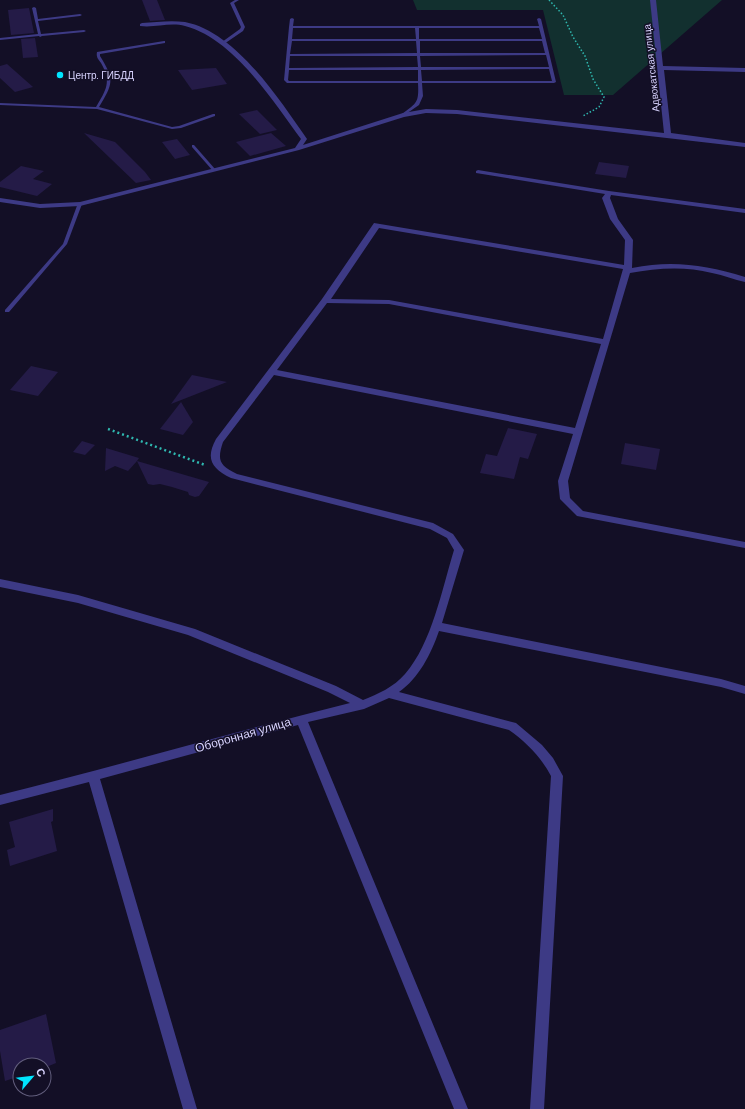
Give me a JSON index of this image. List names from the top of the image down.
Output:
{
  "streets": {
    "street": ["Адвокатская улица", "Оборонная улица"]
  },
  "places": ["Центр. ГИБДД"],
  "north": "top right"
}
